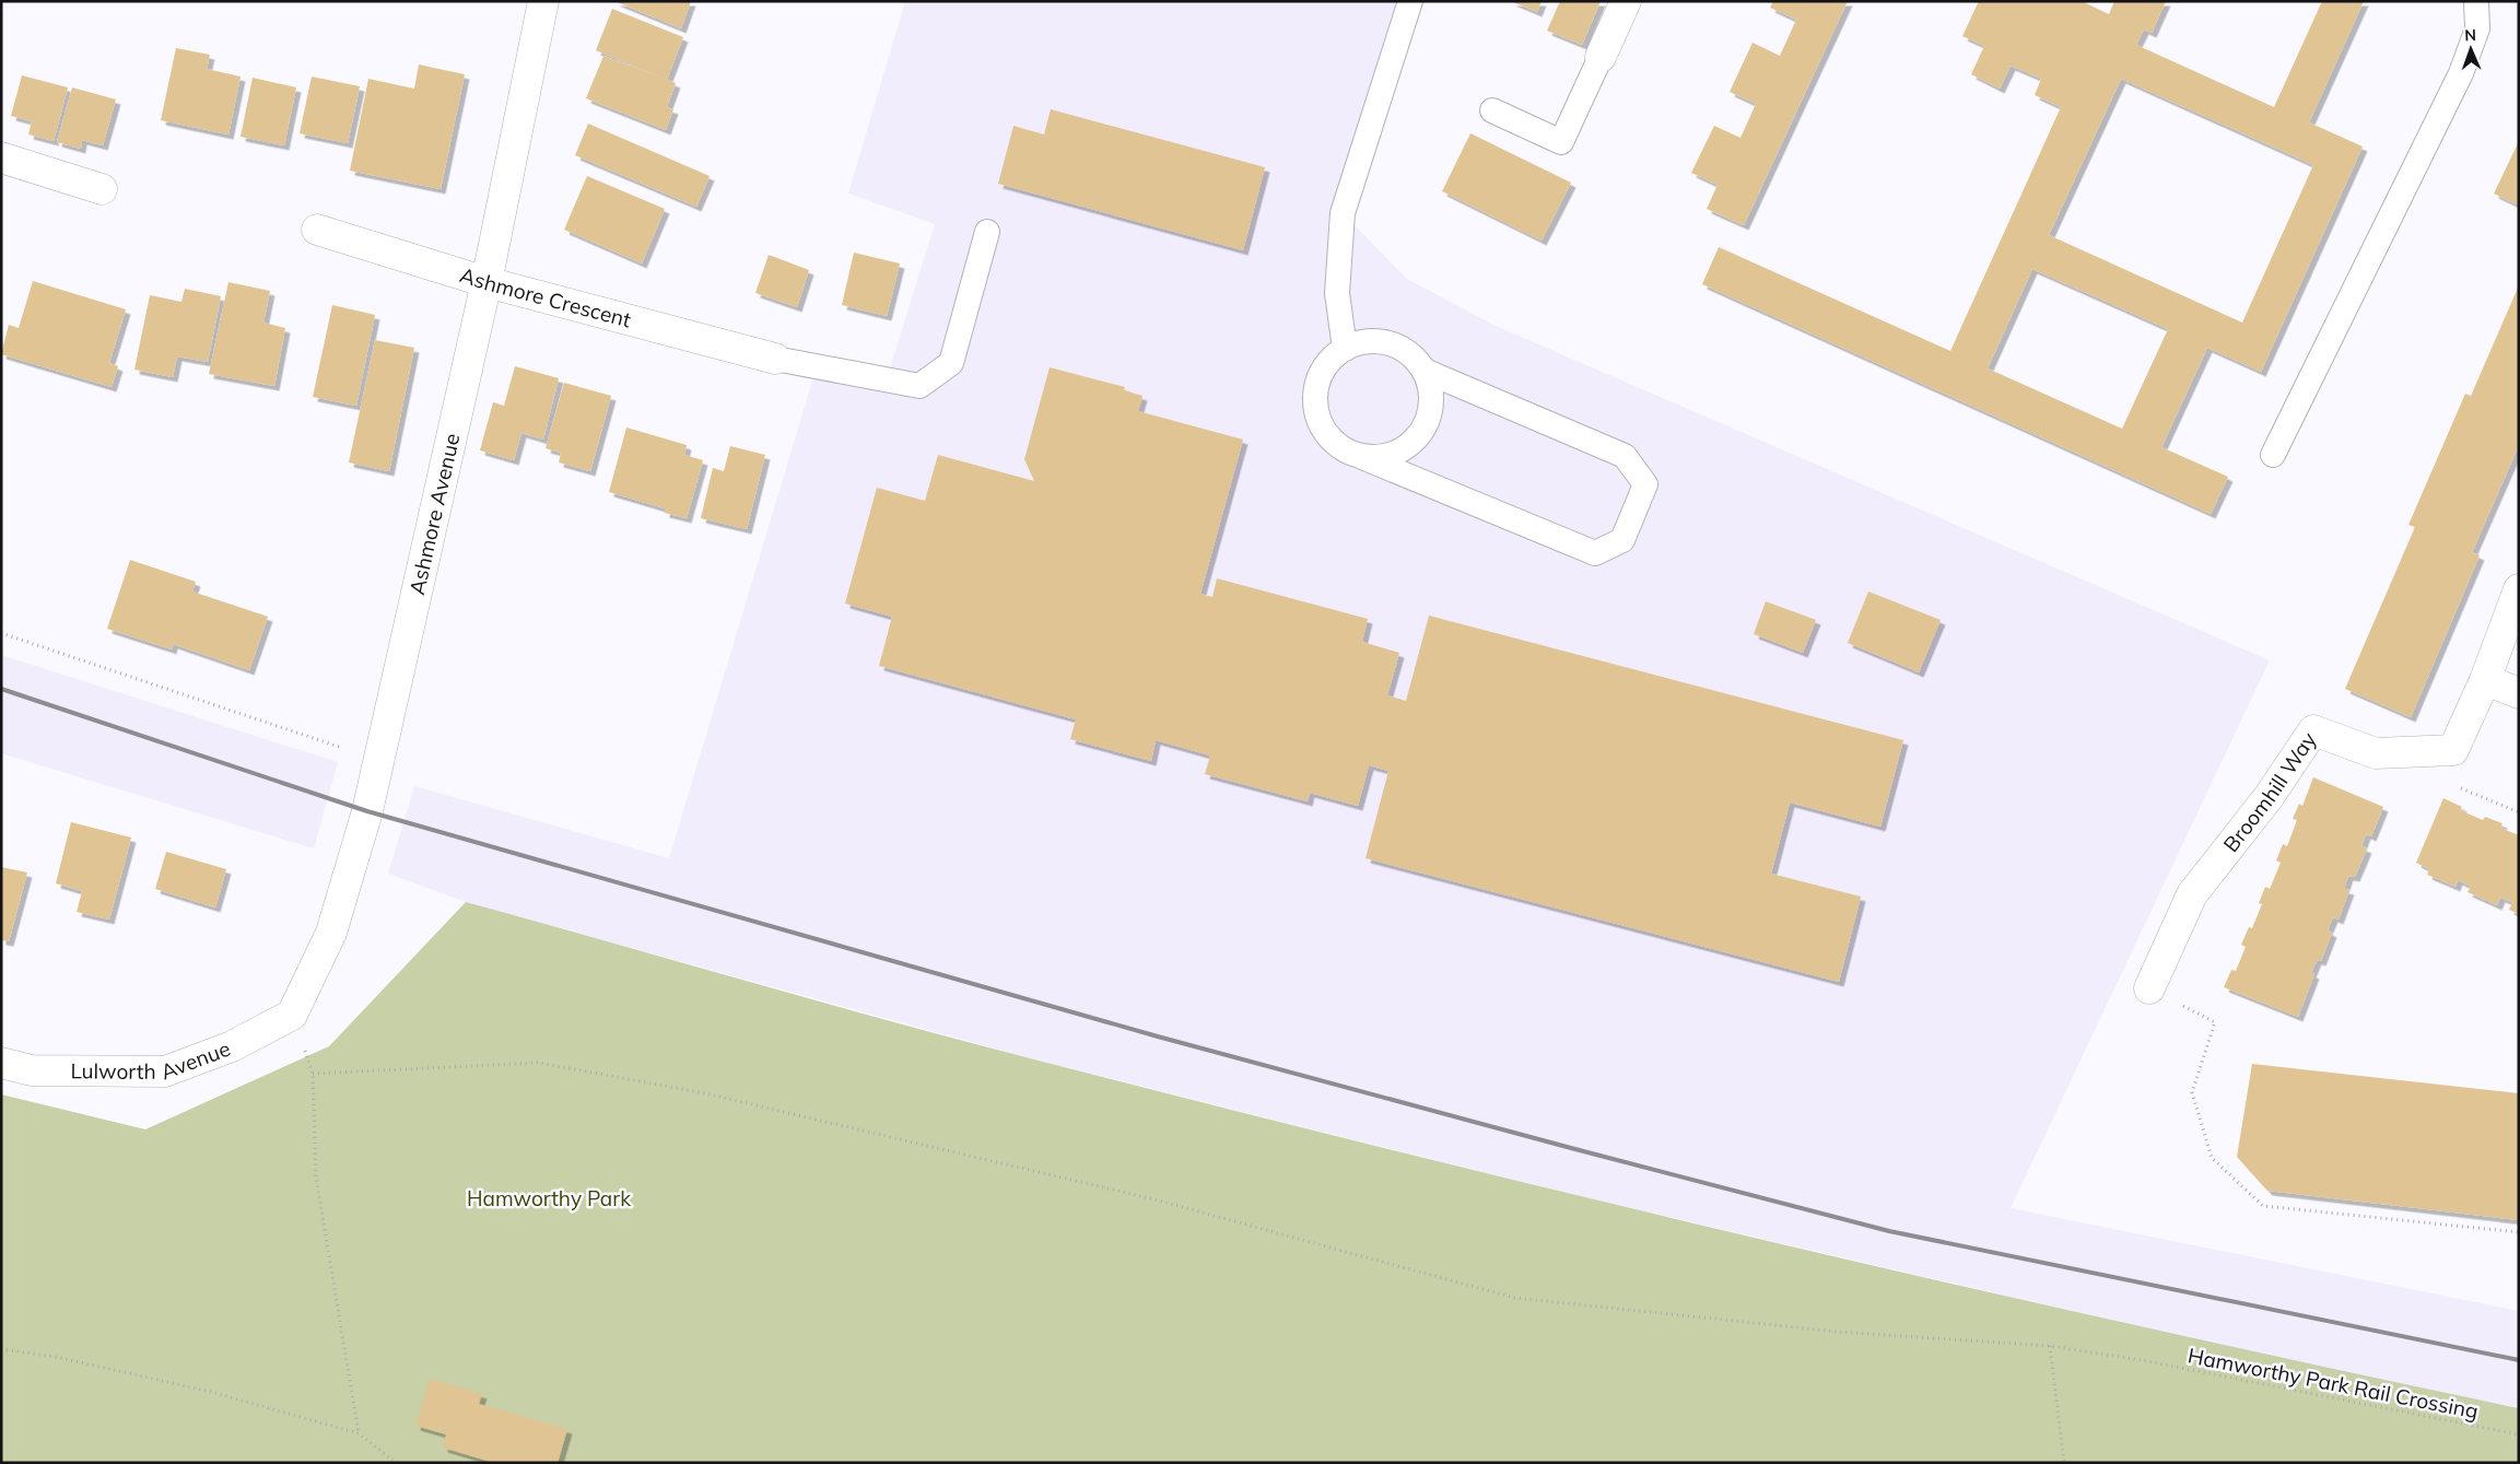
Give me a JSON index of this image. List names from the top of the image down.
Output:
{
  "streets": {
    "street": [
      "Ashmore Crescent",
      "Ashmore Avenue",
      "Broomhill Way",
      "Lulworth Avenue"
    ],
    "path": ["Hamworthy Park Rail Crossing"]
  },
  "crossings": [
    ["Ashmore Crescent", "Ashmore Avenue"],
    ["Ashmore Avenue", "Lulworth Avenue"]
  ],
  "parks": ["Hamworthy Park"],
  "north": "top"
}
